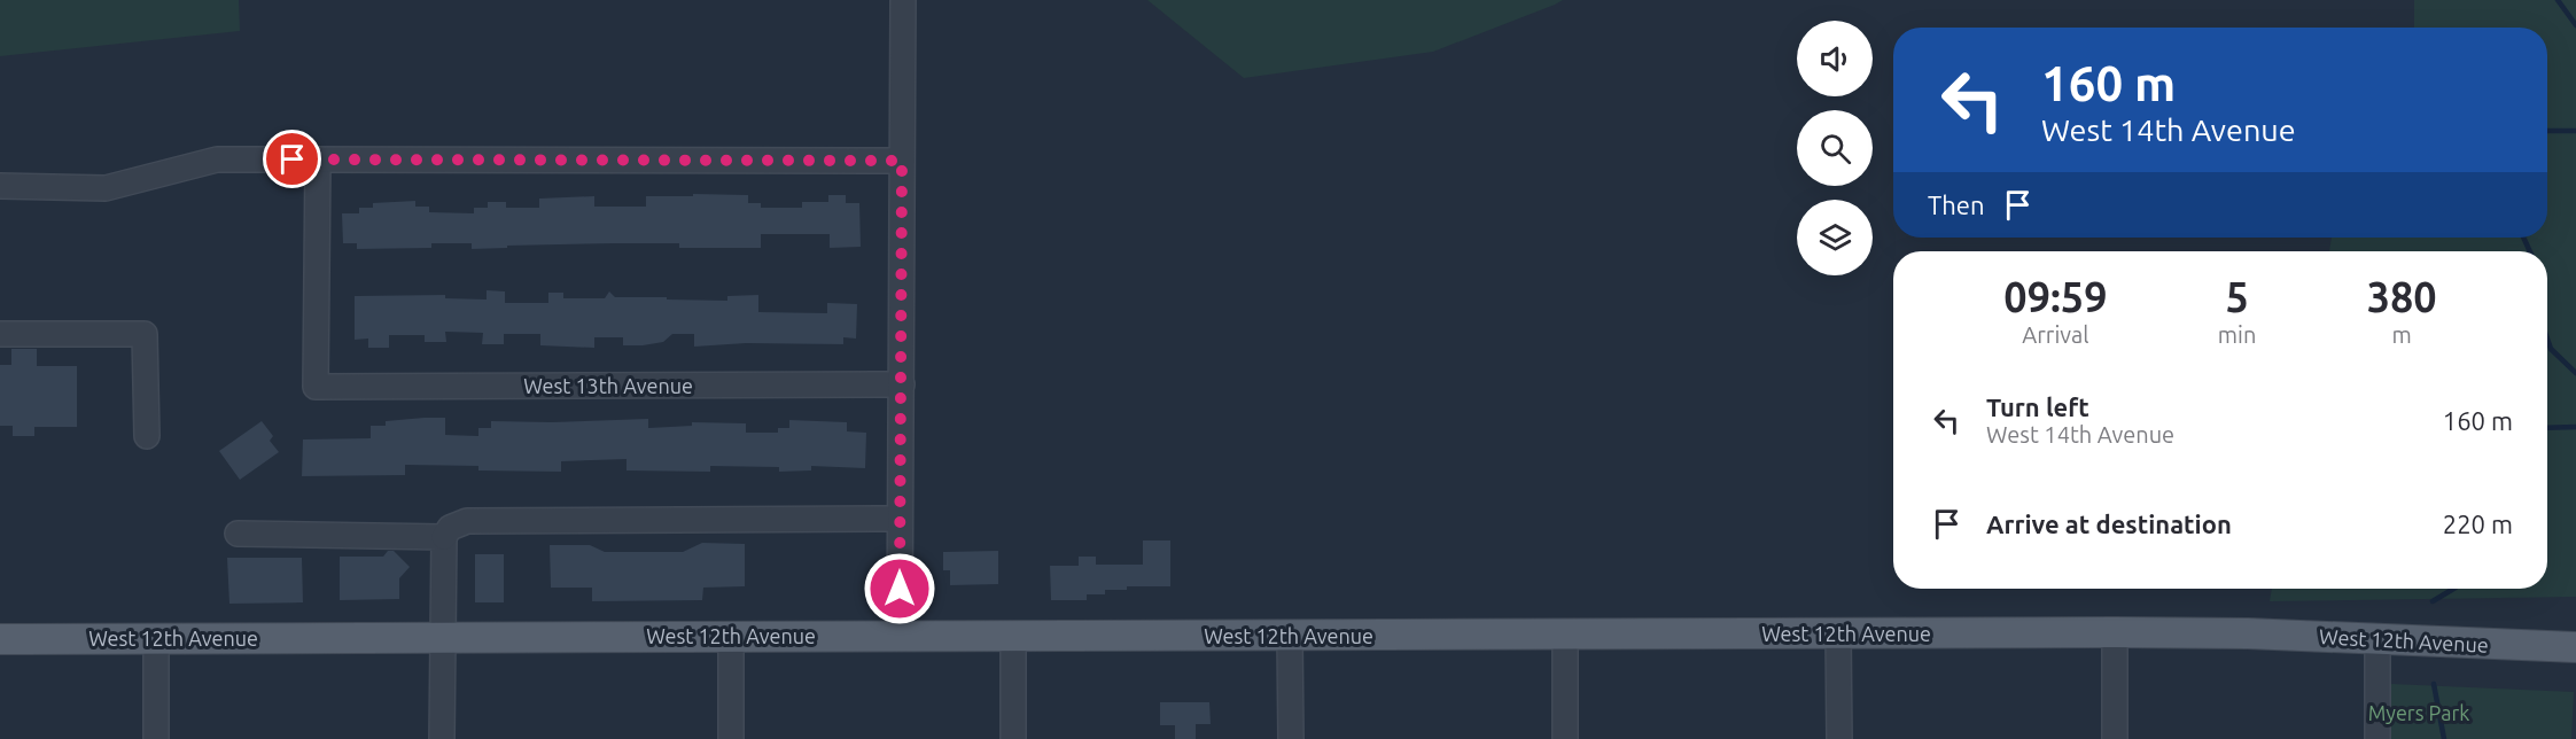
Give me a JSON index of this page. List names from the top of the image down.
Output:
{
  "streets": {
    "main road": ["West 12th Avenue"],
    "street": ["West 13th Avenue"]
  },
  "parks": ["Myers Park"],
  "page": {
    "turn": ["160 m", "West 14th Avenue"],
    "then": "Then",
    "eta": [
      "09:59",
      "Arrival",
      "5",
      "min",
      "380",
      "m"
    ],
    "list": [
      {
        "name": "Turn left",
        "note": "West 14th Avenue",
        "value": "160 m"
      },
      {
        "name": "Arrive at destination",
        "value": "220 m"
      }
    ]
  }
}
